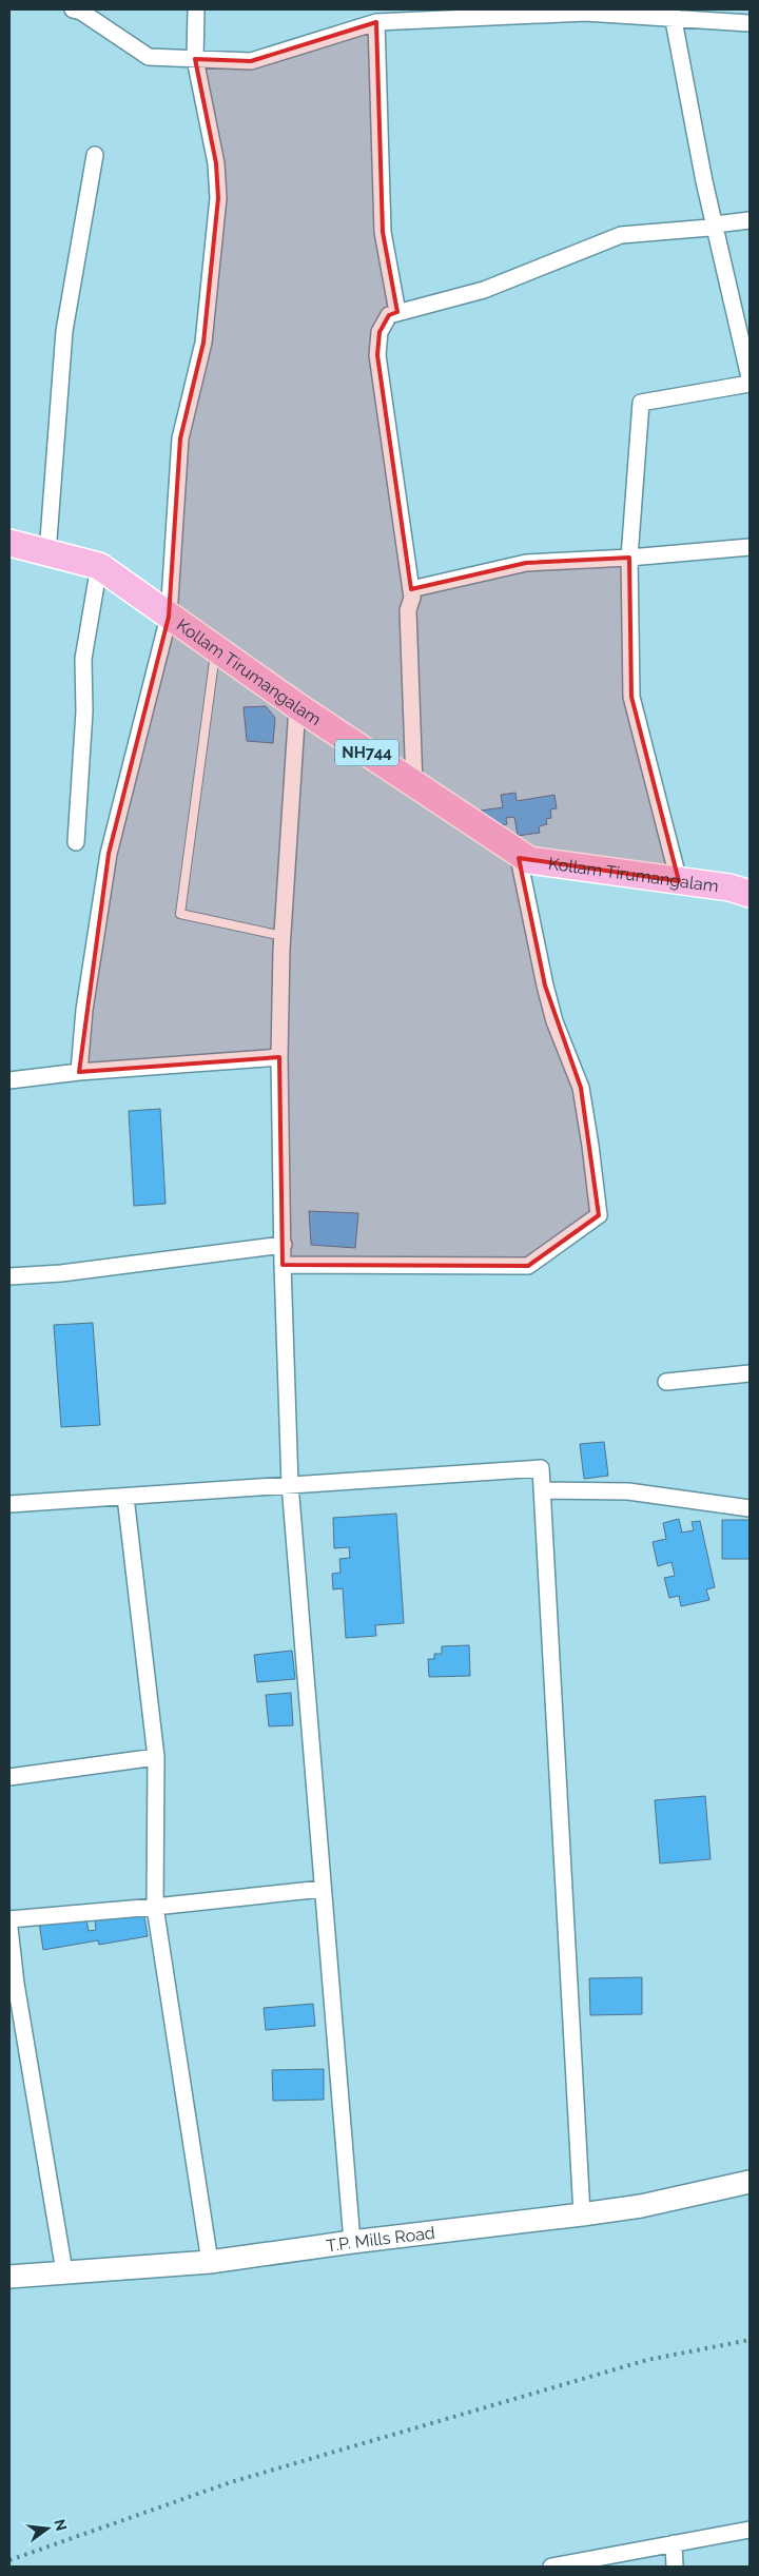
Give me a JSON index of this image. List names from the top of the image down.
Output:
{
  "streets": {
    "highway": ["Kollam Tirumangalam", "NH744"],
    "main road": ["T.P. Mills Road"]
  },
  "north": "right"
}
